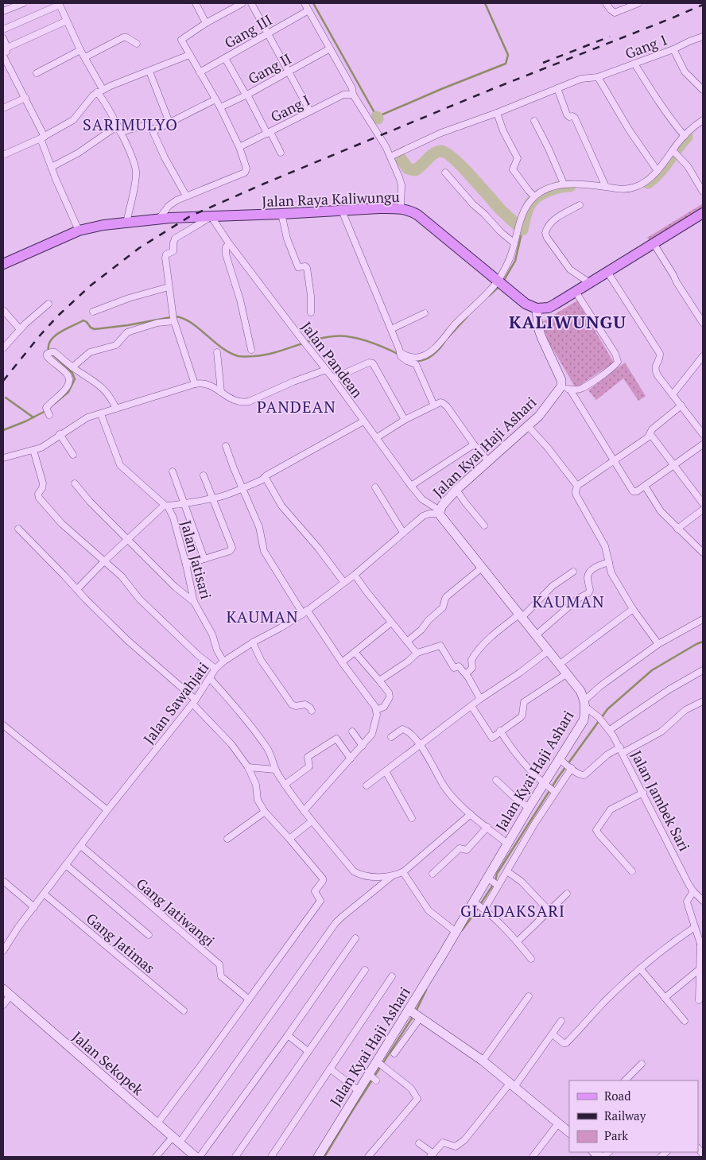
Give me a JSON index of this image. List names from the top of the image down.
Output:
{
  "streets": {
    "main road": ["Jalan Raya Kaliwungu", "Jalan Kyai Haji Ashari", "Jalan Sekopek"],
    "street": [
      "Gang III",
      "Gang 1",
      "Gang II",
      "Gang I",
      "Jalan Pandean",
      "Jalan Jatisari",
      "Jalan Sawahjati",
      "Jalan Jambek Sari",
      "Gang Jatiwangi",
      "Gang Jatimas"
    ]
  },
  "crossings": [
    ["Jalan Raya Kaliwungu", "Jalan Pandean"],
    ["Jalan Pandean", "Jalan Kyai Haji Ashari"],
    ["Jalan Pandean", "Jalan Sawahjati"],
    ["Jalan Kyai Haji Ashari", "Jalan Sawahjati"],
    ["Jalan Kyai Haji Ashari", "Jalan Jambek Sari"],
    ["Jalan Jatisari", "Jalan Sawahjati"],
    ["Jalan Sawahjati", "Gang Jatiwangi"],
    ["Jalan Sawahjati", "Gang Jatimas"]
  ],
  "districts": [
    "SARIMULYO",
    "KALIWUNGU",
    "PANDEAN",
    "KAUMAN",
    "KAUMAN",
    "GLADAKSARI"
  ],
  "legend": ["Road", "Railway", "Park"]
}
